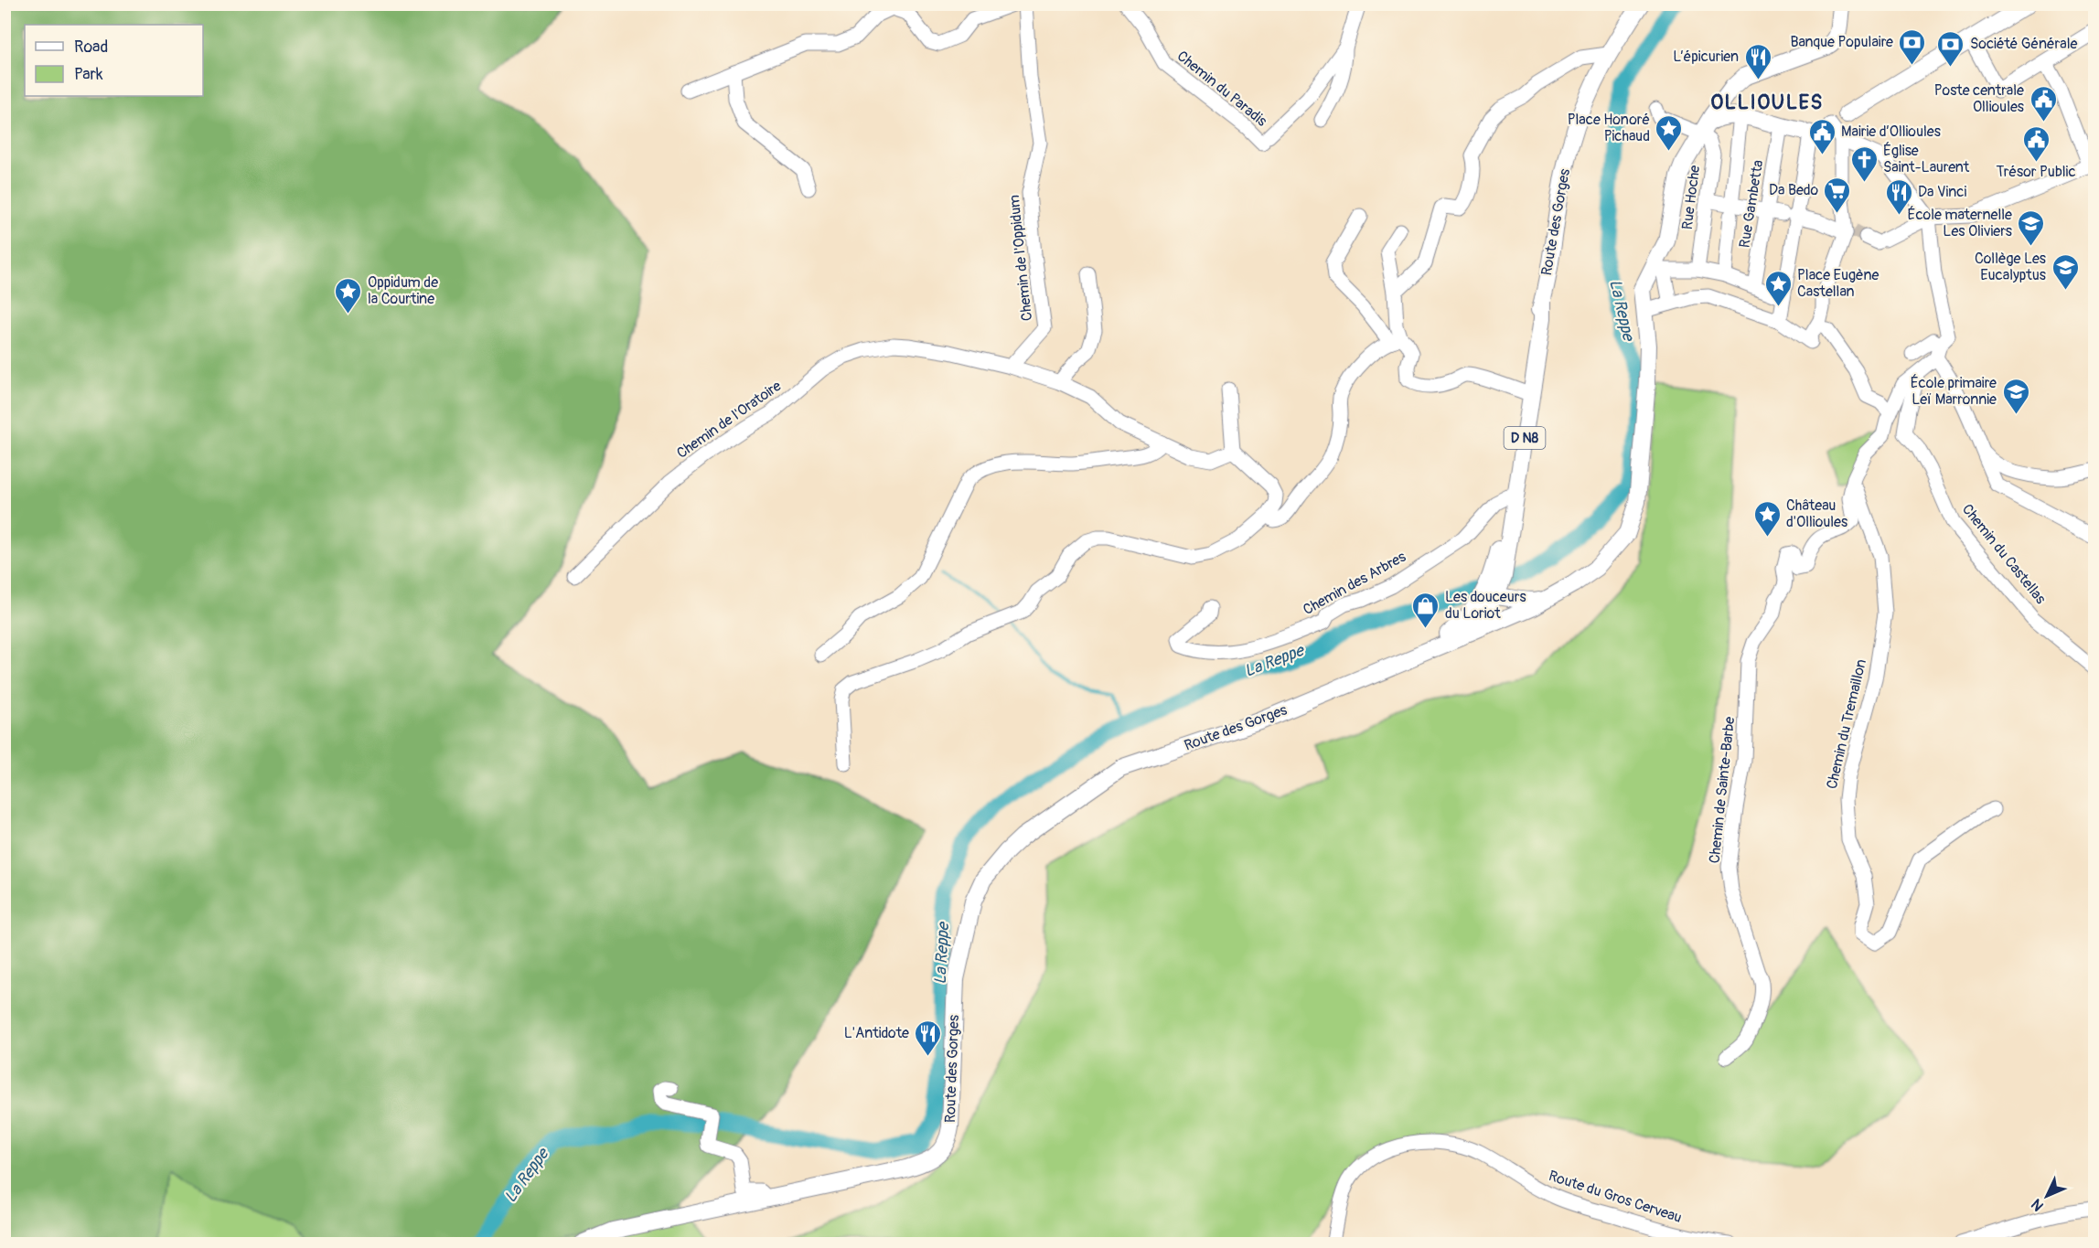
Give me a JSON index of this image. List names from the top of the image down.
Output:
{
  "streets": {
    "main road": ["Route des Gorges", "D N8"],
    "street": [
      "Chemin du Paradis",
      "Rue Hoche",
      "Rue Gambetta",
      "Chemin de l'Oppidum",
      "Chemin de l'Oratoire",
      "Chemin du Castellas",
      "Chemin des Arbres",
      "Chemin du Tremaillon",
      "Chemin de Sainte-Barbe",
      "Route du Gros Cerveau"
    ]
  },
  "crossings": [
    ["Route des Gorges", "D N8"],
    ["Route des Gorges", "Chemin des Arbres"],
    ["Chemin de l'Oppidum", "Chemin de l'Oratoire"],
    ["Chemin du Castellas", "Chemin de Sainte-Barbe"],
    ["Chemin du Tremaillon", "Chemin de Sainte-Barbe"]
  ],
  "districts": ["OLLIOULES"],
  "water": ["La Reppe"],
  "places": {
    "bank": ["Banque Populaire", "Société Générale"],
    "restaurant": ["L’épicurien", "Da Vinci", "L'Antidote"],
    "public building": ["Poste centrale Ollioules", "Mairie d’Ollioules", "Trésor Public"],
    "place": [
      "Place Honoré Pichaud",
      "Place Eugène Castellan",
      "Oppidum de la Courtine",
      "Château d'Ollioules"
    ],
    "church": ["Église Saint-Laurent"],
    "supermarket": ["Da Bedo"],
    "school or university": ["École maternelle Les Oliviers", "Collège Les Eucalyptus", "École primaire Leï Marronnie"],
    "shop": ["Les douceurs du Loriot"]
  },
  "legend": ["Road", "Park"],
  "north": "bottom left"
}
